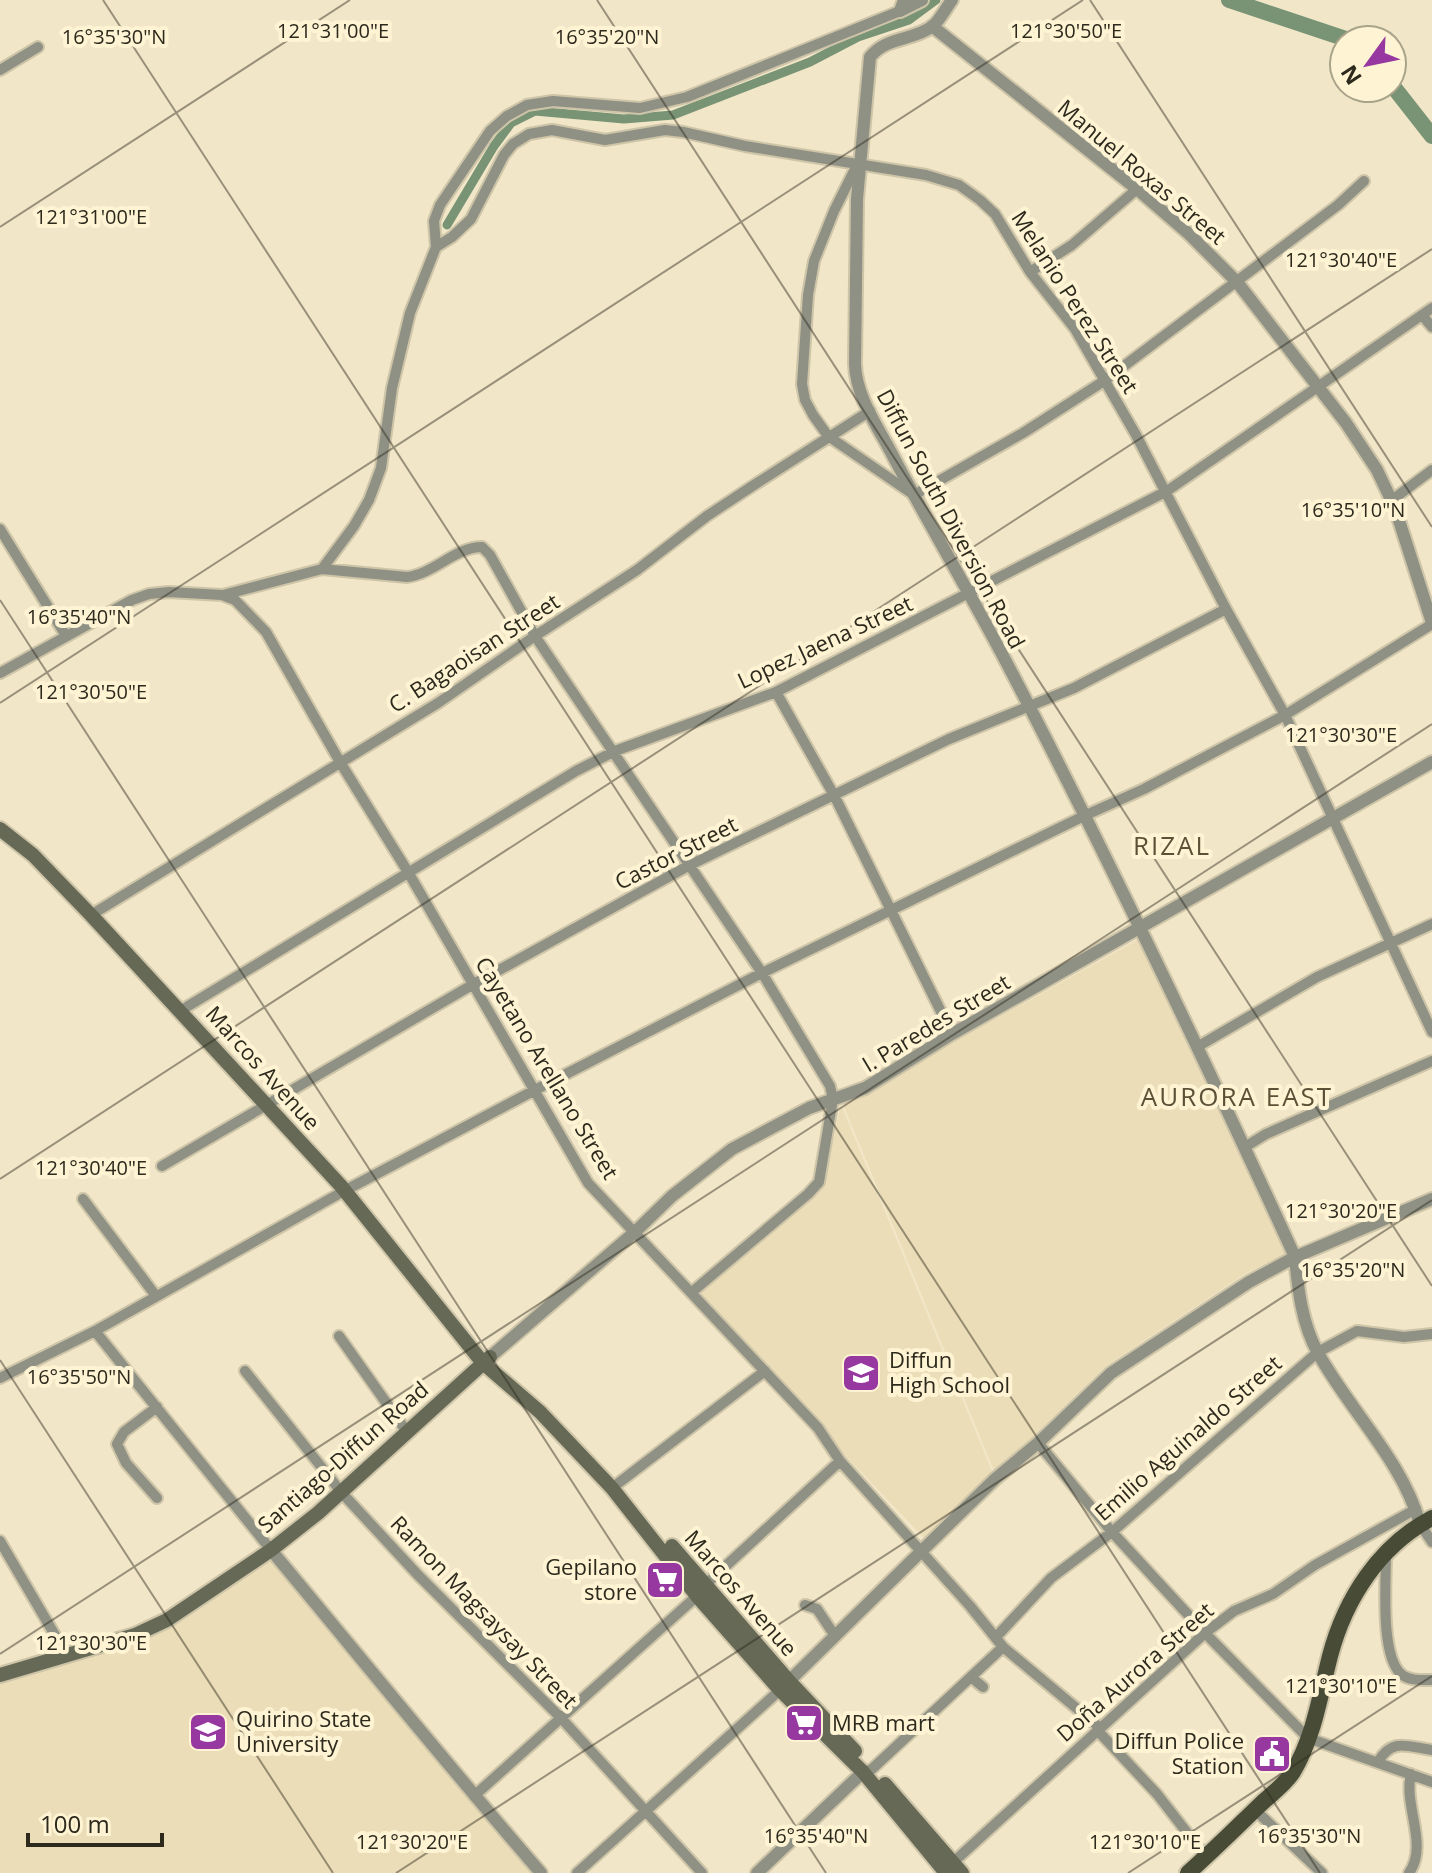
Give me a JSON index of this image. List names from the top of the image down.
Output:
{
  "streets": {
    "main road": ["Marcos Avenue", "Santiago-Diffun Road"],
    "street": [
      "Manuel Roxas Street",
      "Melanio Perez Street",
      "Diffun South Diversion Road",
      "Lopez Jaena Street",
      "C. Bagaoisan Street",
      "Castor Street",
      "I. Paredes Street",
      "Cayetano Arellano Street",
      "Emilio Aguinaldo Street",
      "Ramon Magsaysay Street",
      "Doña Aurora Street"
    ]
  },
  "crossings": [
    ["Manuel Roxas Street", "Diffun South Diversion Road"],
    ["Manuel Roxas Street", "Lopez Jaena Street"],
    ["Melanio Perez Street", "Diffun South Diversion Road"],
    ["Melanio Perez Street", "Lopez Jaena Street"],
    ["Melanio Perez Street", "Castor Street"],
    ["Melanio Perez Street", "I. Paredes Street"],
    ["Diffun South Diversion Road", "Lopez Jaena Street"],
    ["Diffun South Diversion Road", "C. Bagaoisan Street"],
    ["Diffun South Diversion Road", "Castor Street"],
    ["Diffun South Diversion Road", "I. Paredes Street"],
    ["Diffun South Diversion Road", "Emilio Aguinaldo Street"],
    ["Diffun South Diversion Road", "Doña Aurora Street"],
    ["Lopez Jaena Street", "Marcos Avenue"],
    ["Lopez Jaena Street", "Cayetano Arellano Street"],
    ["C. Bagaoisan Street", "Marcos Avenue"],
    ["C. Bagaoisan Street", "Cayetano Arellano Street"],
    ["Castor Street", "Marcos Avenue"],
    ["Castor Street", "Cayetano Arellano Street"],
    ["I. Paredes Street", "Marcos Avenue"],
    ["I. Paredes Street", "Cayetano Arellano Street"],
    ["I. Paredes Street", "Santiago-Diffun Road"],
    ["Marcos Avenue", "Santiago-Diffun Road"],
    ["Marcos Avenue", "Doña Aurora Street"],
    ["Cayetano Arellano Street", "Emilio Aguinaldo Street"],
    ["Cayetano Arellano Street", "Doña Aurora Street"],
    ["Santiago-Diffun Road", "Ramon Magsaysay Street"]
  ],
  "districts": ["RIZAL", "AURORA EAST"],
  "places": {
    "school or university": ["Diffun High School", "Quirino State University"],
    "supermarket": ["Gepilano store", "MRB mart"],
    "public building": ["Diffun Police Station"]
  },
  "scale_bar": "100 m",
  "north": "bottom left",
  "coordinates": [
    "121°31'00\"E",
    "121°30'50\"E",
    "16°35'20\"N",
    "16°35'30\"N",
    "121°30'40\"E",
    "16°35'10\"N",
    "16°35'40\"N",
    "121°30'30\"E",
    "121°30'20\"E",
    "16°35'50\"N",
    "121°30'10\"E"
  ]
}
